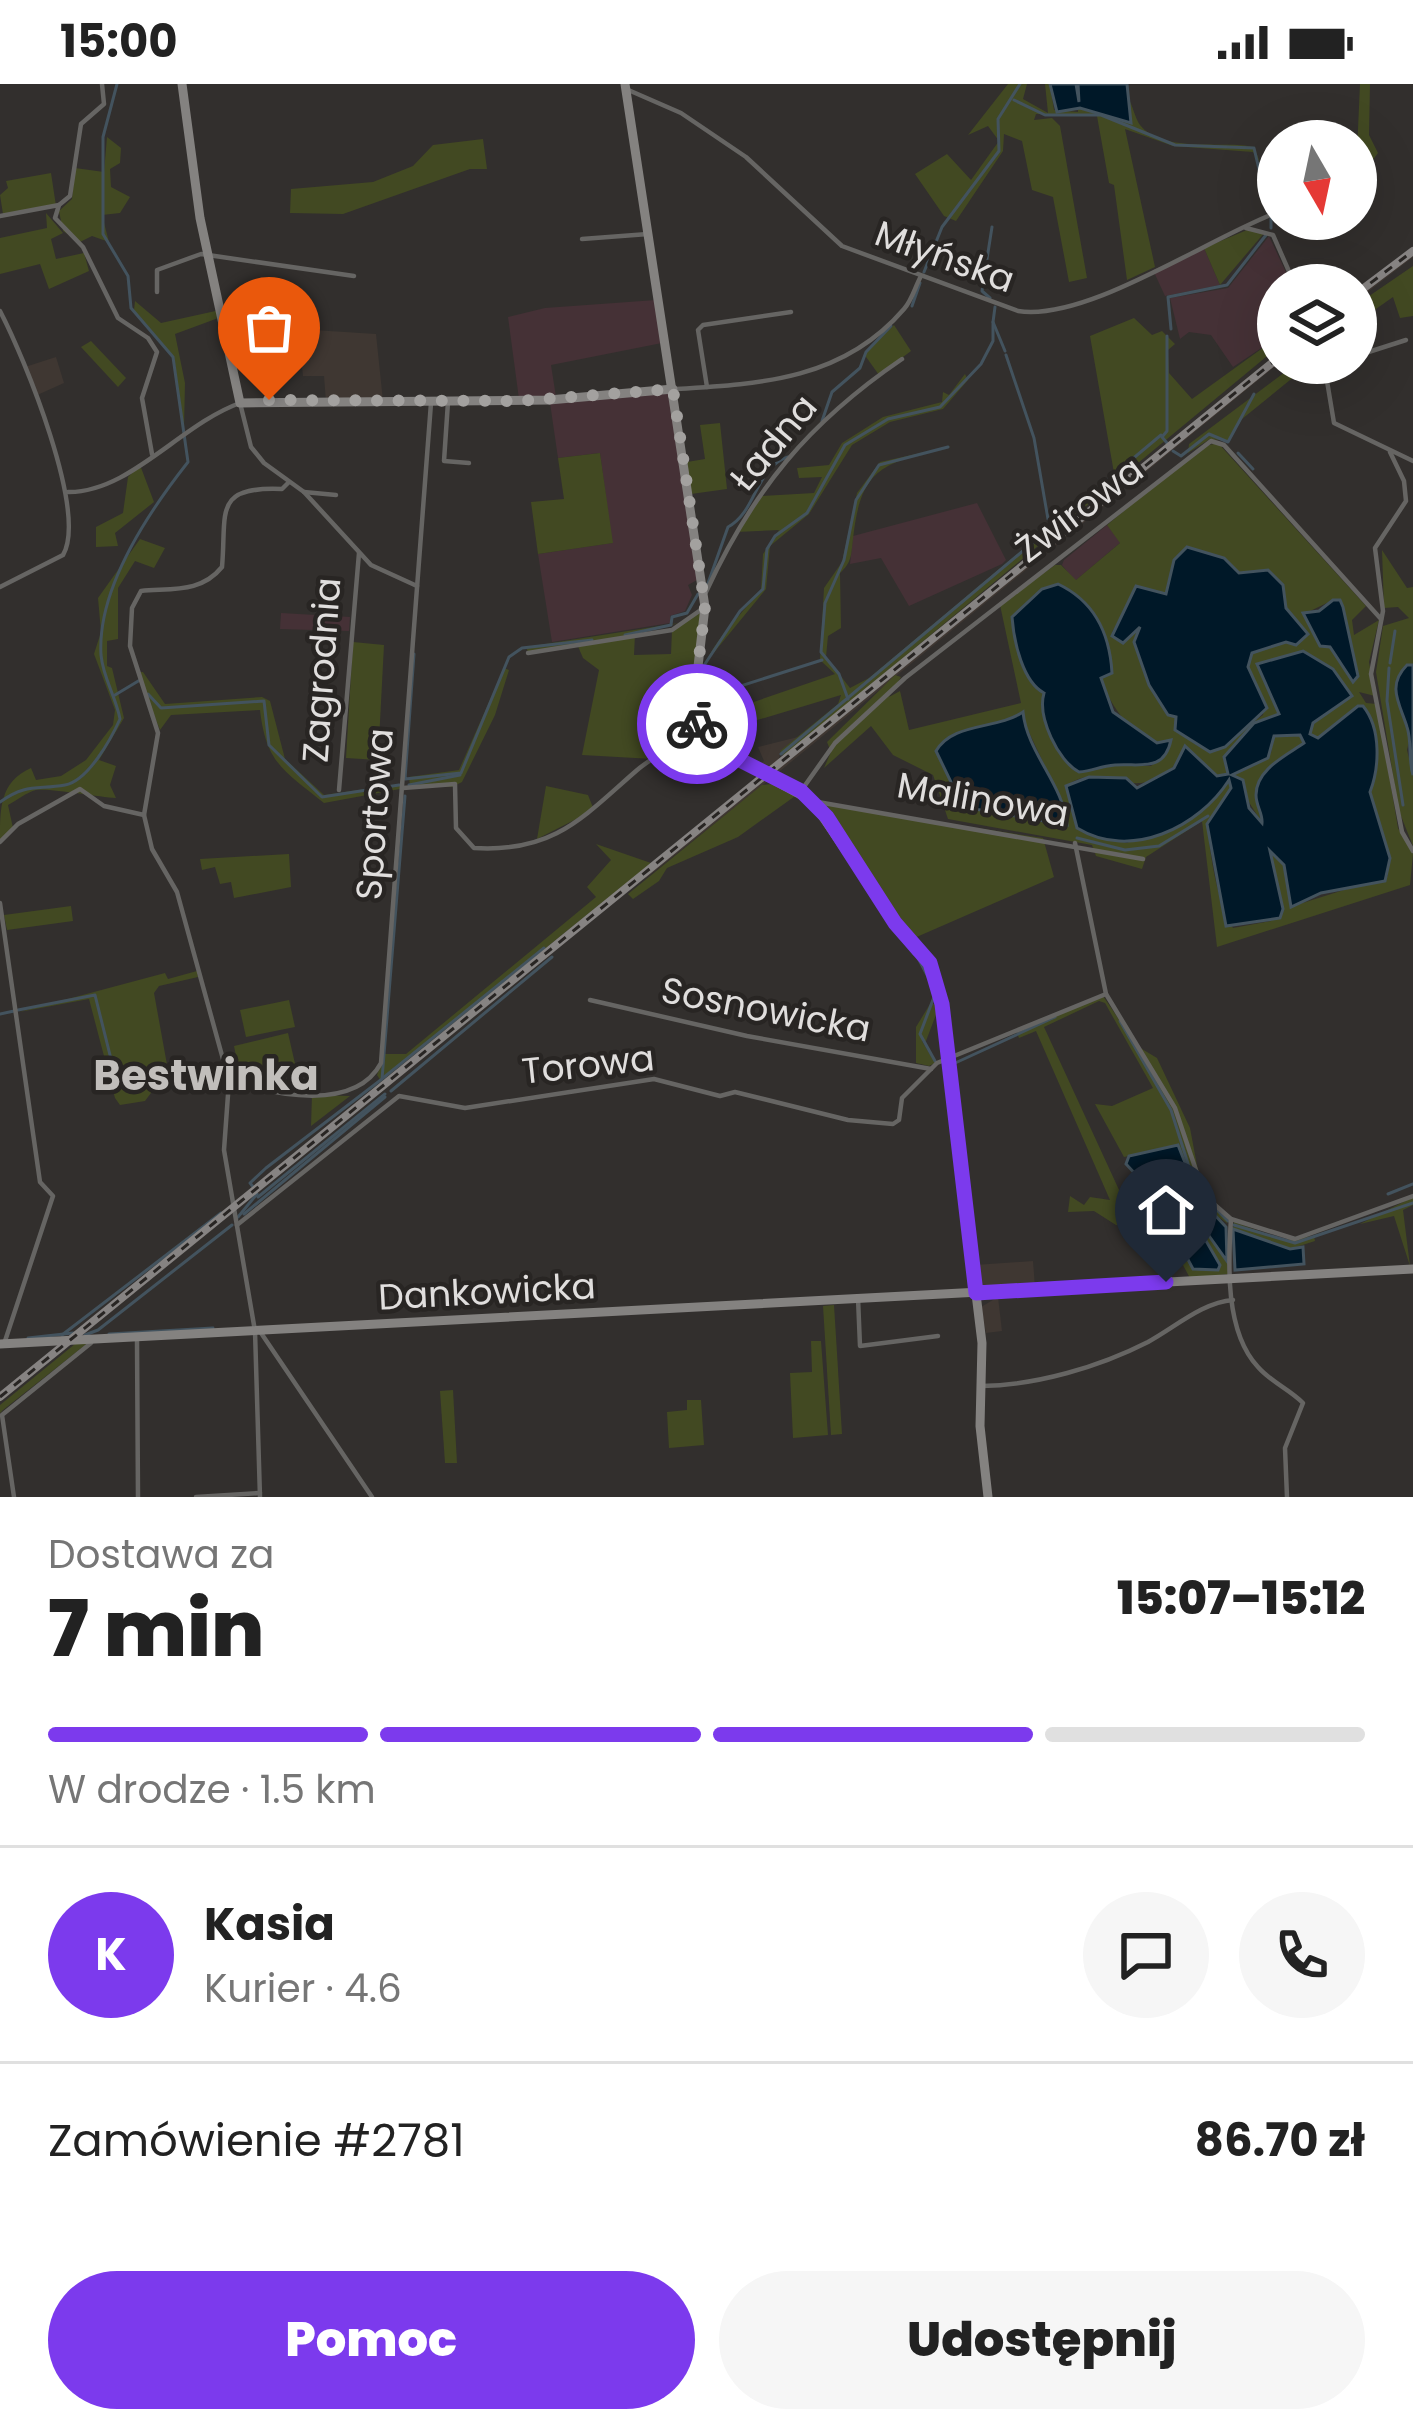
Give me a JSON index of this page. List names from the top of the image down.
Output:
{
  "streets": {
    "street": [
      "Młyńska",
      "Ładna",
      "Żwirowa",
      "Zagrodnia",
      "Malinowa",
      "Sportowa",
      "Sosnowicka",
      "Torowa",
      "Dankowicka"
    ]
  },
  "crossings": [
    ["Sosnowicka", "Torowa"]
  ],
  "districts": ["Bestwinka"],
  "north": "bottom",
  "page": {
    "status": "15:00",
    "heading": ["7 min", "Dostawa za", "15:07–15:12"],
    "panel": [
      "Kasia",
      "Kurier · 4.6",
      "Zamówienie #2781",
      "86.70 zł"
    ],
    "bar": "W drodze · 1.5 km",
    "round": "K",
    "buttons": ["Pomoc", "Udostępnij"]
  }
}
